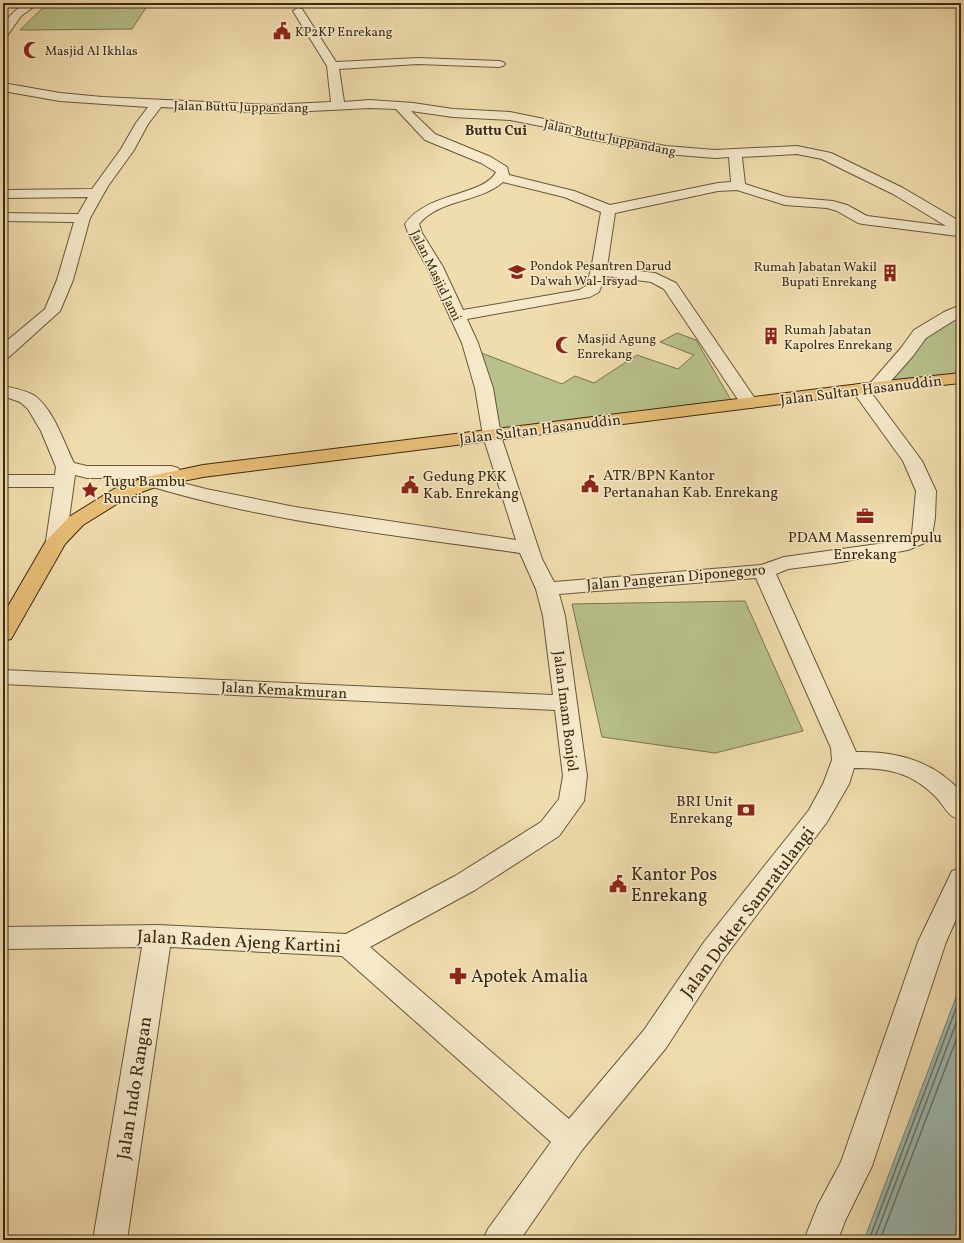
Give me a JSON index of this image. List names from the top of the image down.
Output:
{
  "streets": {
    "highway": ["Jalan Sultan Hasanuddin"],
    "street": [
      "Jalan Buttu Juppandang",
      "Jalan Masjid Jami",
      "Jalan Pangeran Diponegoro",
      "Jalan Kemakmuran",
      "Jalan Imam Bonjol",
      "Jalan Dokter Samratulangi",
      "Jalan Raden Ajeng Kartini",
      "Jalan Indo Rangan"
    ]
  },
  "crossings": [
    ["Jalan Masjid Jami", "Jalan Sultan Hasanuddin"],
    ["Jalan Masjid Jami", "Jalan Imam Bonjol"],
    ["Jalan Sultan Hasanuddin", "Jalan Pangeran Diponegoro"],
    ["Jalan Sultan Hasanuddin", "Jalan Imam Bonjol"],
    ["Jalan Pangeran Diponegoro", "Jalan Imam Bonjol"],
    ["Jalan Kemakmuran", "Jalan Imam Bonjol"],
    ["Jalan Imam Bonjol", "Jalan Raden Ajeng Kartini"],
    ["Jalan Dokter Samratulangi", "Jalan Raden Ajeng Kartini"],
    ["Jalan Raden Ajeng Kartini", "Jalan Indo Rangan"]
  ],
  "districts": ["Buttu Cui"],
  "places": {
    "public building": [
      "KP2KP Enrekang",
      "ATR/BPN Kantor Pertanahan Kab. Enrekang",
      "Gedung PKK Kab. Enrekang",
      "Kantor Pos Enrekang"
    ],
    "mosque": ["Masjid Al Ikhlas", "Masjid Agung Enrekang"],
    "school or university": ["Pondok Pesantren Darud Da'wah Wal-Irsyad"],
    "building": ["Rumah Jabatan Wakil Bupati Enrekang", "Rumah Jabatan Kapolres Enrekang"],
    "place": ["Tugu Bambu Runcing"],
    "office": ["PDAM Massenrempulu Enrekang"],
    "bank": ["BRI Unit Enrekang"],
    "pharmacy": ["Apotek Amalia"]
  }
}
